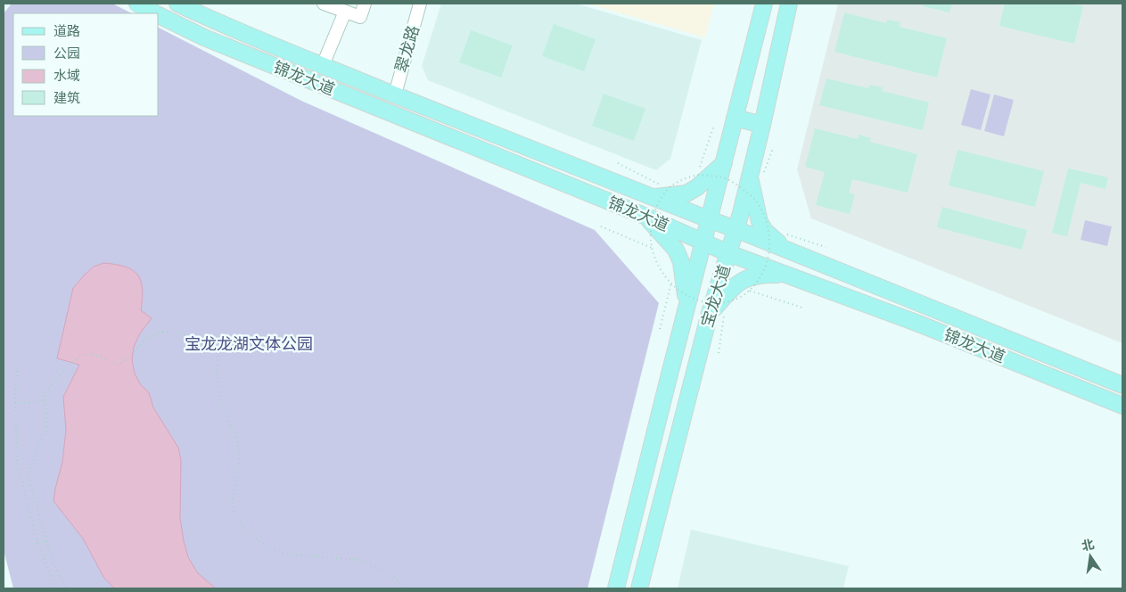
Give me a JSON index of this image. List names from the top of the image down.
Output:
{
  "streets": {
    "main road": ["锦龙大道", "宝龙大道"],
    "street": ["翠龙路"]
  },
  "crossings": [
    ["翠龙路", "锦龙大道"],
    ["锦龙大道", "宝龙大道"]
  ],
  "parks": ["宝龙龙湖文体公园"],
  "legend": [
    "道路",
    "公园",
    "水域",
    "建筑"
  ],
  "north": "top"
}
